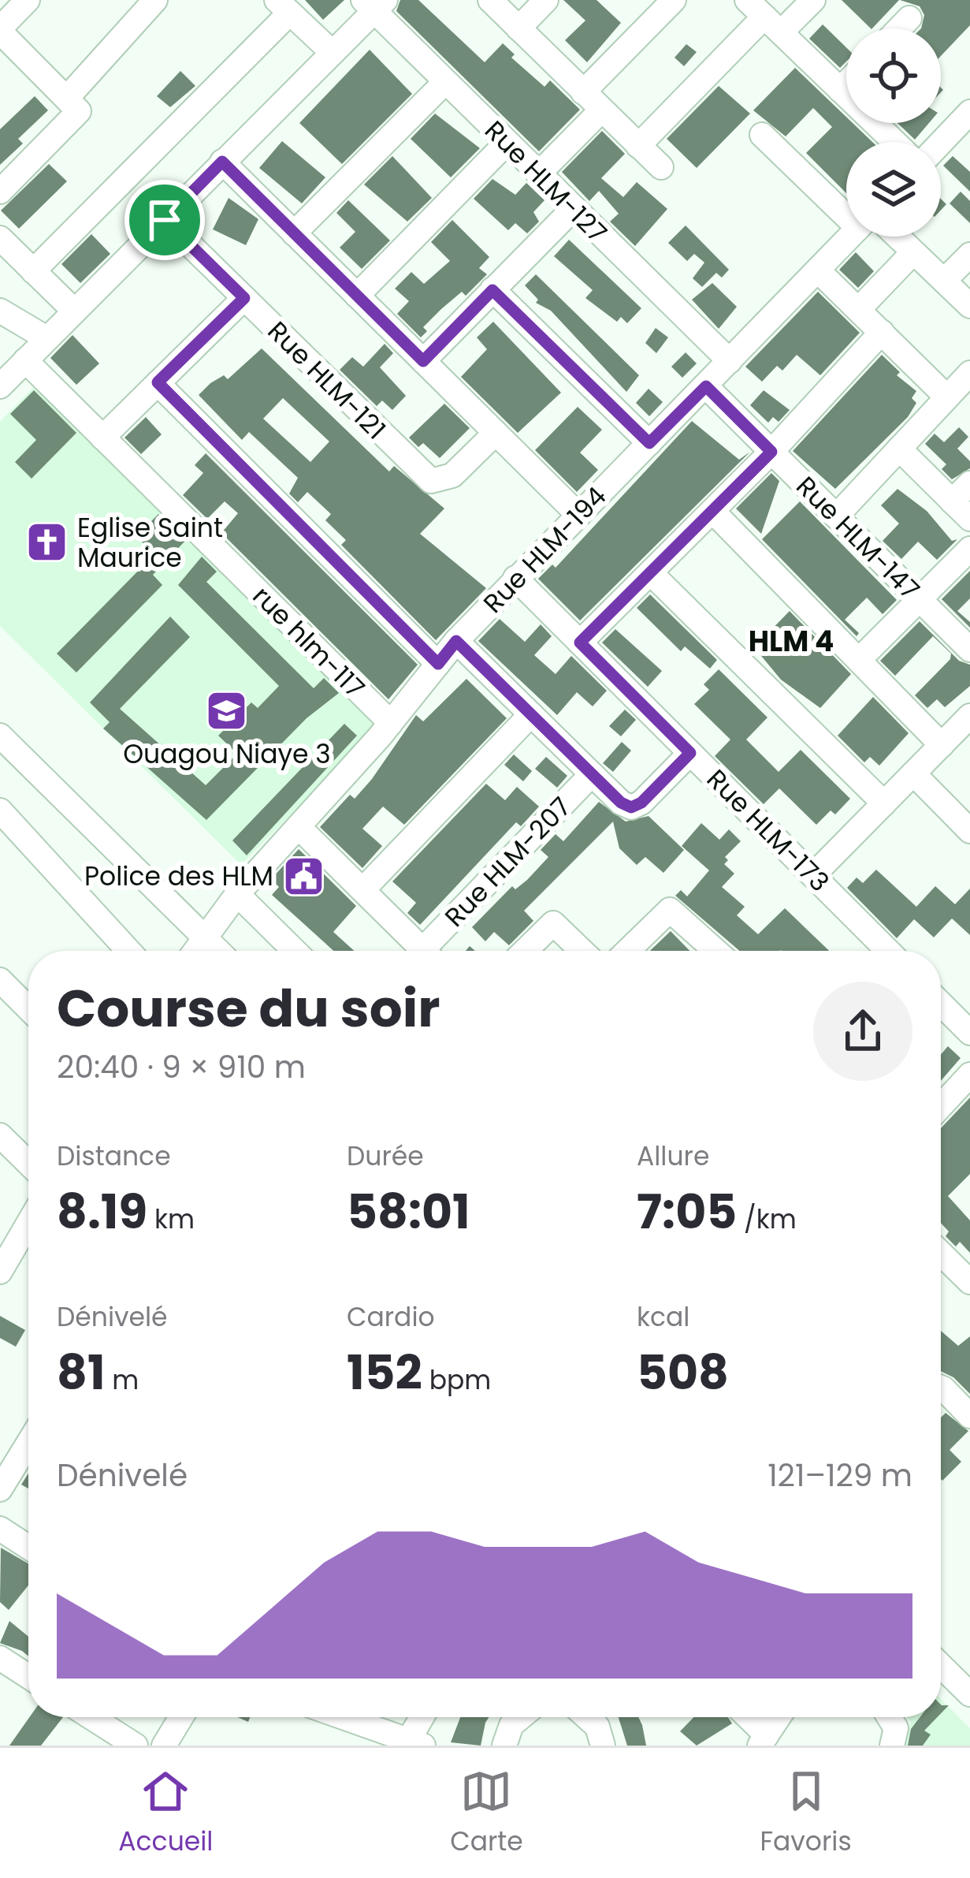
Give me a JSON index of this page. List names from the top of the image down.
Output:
{
  "streets": {
    "street": [
      "Rue HLM-127",
      "Rue HLM-121",
      "Rue HLM-147",
      "Rue HLM-194",
      "rue hlm-117",
      "Rue HLM-173",
      "Rue HLM-207"
    ]
  },
  "crossings": [
    ["Rue HLM-127", "Rue HLM-194"],
    ["Rue HLM-147", "Rue HLM-194"],
    ["Rue HLM-194", "rue hlm-117"],
    ["Rue HLM-194", "Rue HLM-173"]
  ],
  "districts": ["HLM 4"],
  "places": {
    "church": ["Eglise Saint Maurice"],
    "school or university": ["Ouagou Niaye 3"],
    "public building": ["Police des HLM"]
  },
  "page": {
    "heading": ["Course du soir", "20:40 · 9 × 910 m"],
    "stats": [
      ["Distance", "8.19 km"],
      ["Durée", "58:01"],
      ["Allure", "7:05 /km"],
      ["Dénivelé", "81 m"],
      ["Cardio", "152 bpm"],
      ["kcal", "508"]
    ],
    "chart": ["Dénivelé", "121–129 m"],
    "tabs": ["Accueil", "Carte", "Favoris"]
  }
}
